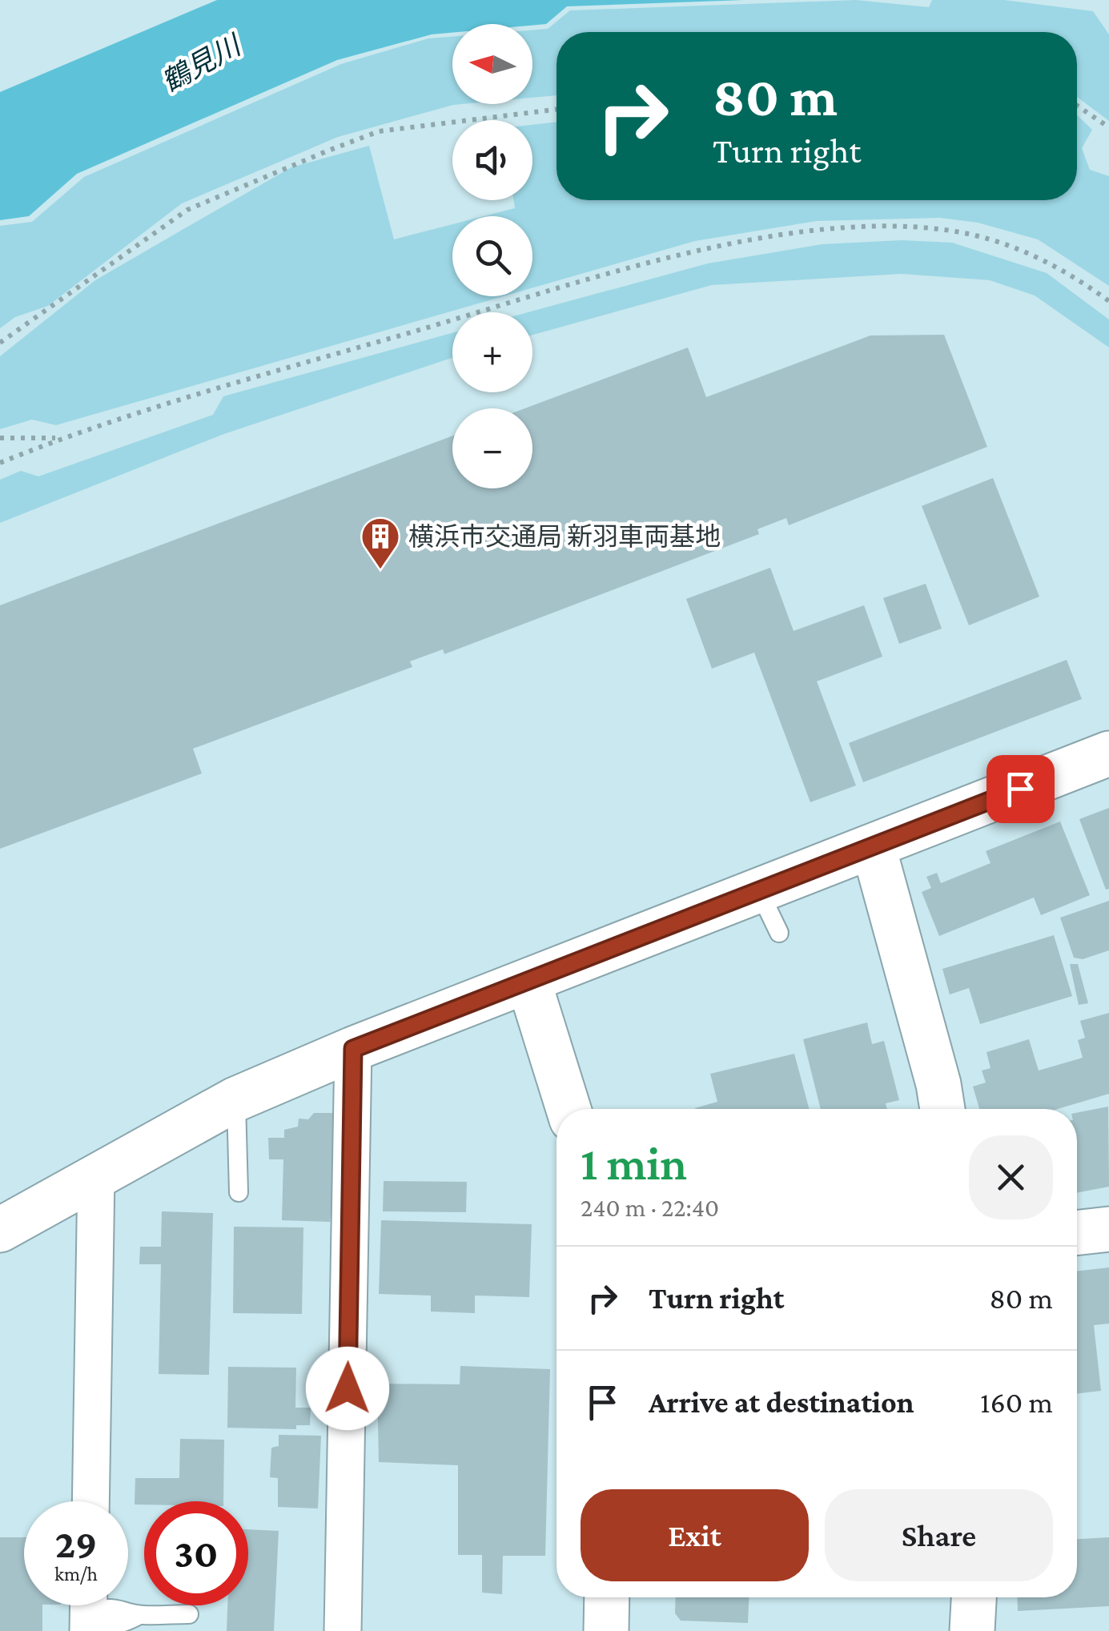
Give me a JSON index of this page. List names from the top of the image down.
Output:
{
  "water": ["鶴見川"],
  "places": {
    "building": ["横浜市交通局 新羽車両基地"]
  },
  "north": "left",
  "page": {
    "map_buttons": ["+", "−"],
    "turn": ["80 m", "Turn right"],
    "heading": ["1 min", "240 m · 22:40"],
    "list": [
      {
        "name": "Turn right",
        "value": "80 m"
      },
      {
        "name": "Arrive at destination",
        "value": "160 m"
      }
    ],
    "buttons": ["Exit", "Share"],
    "speed": "29 km/h",
    "limit": "30"
  }
}
